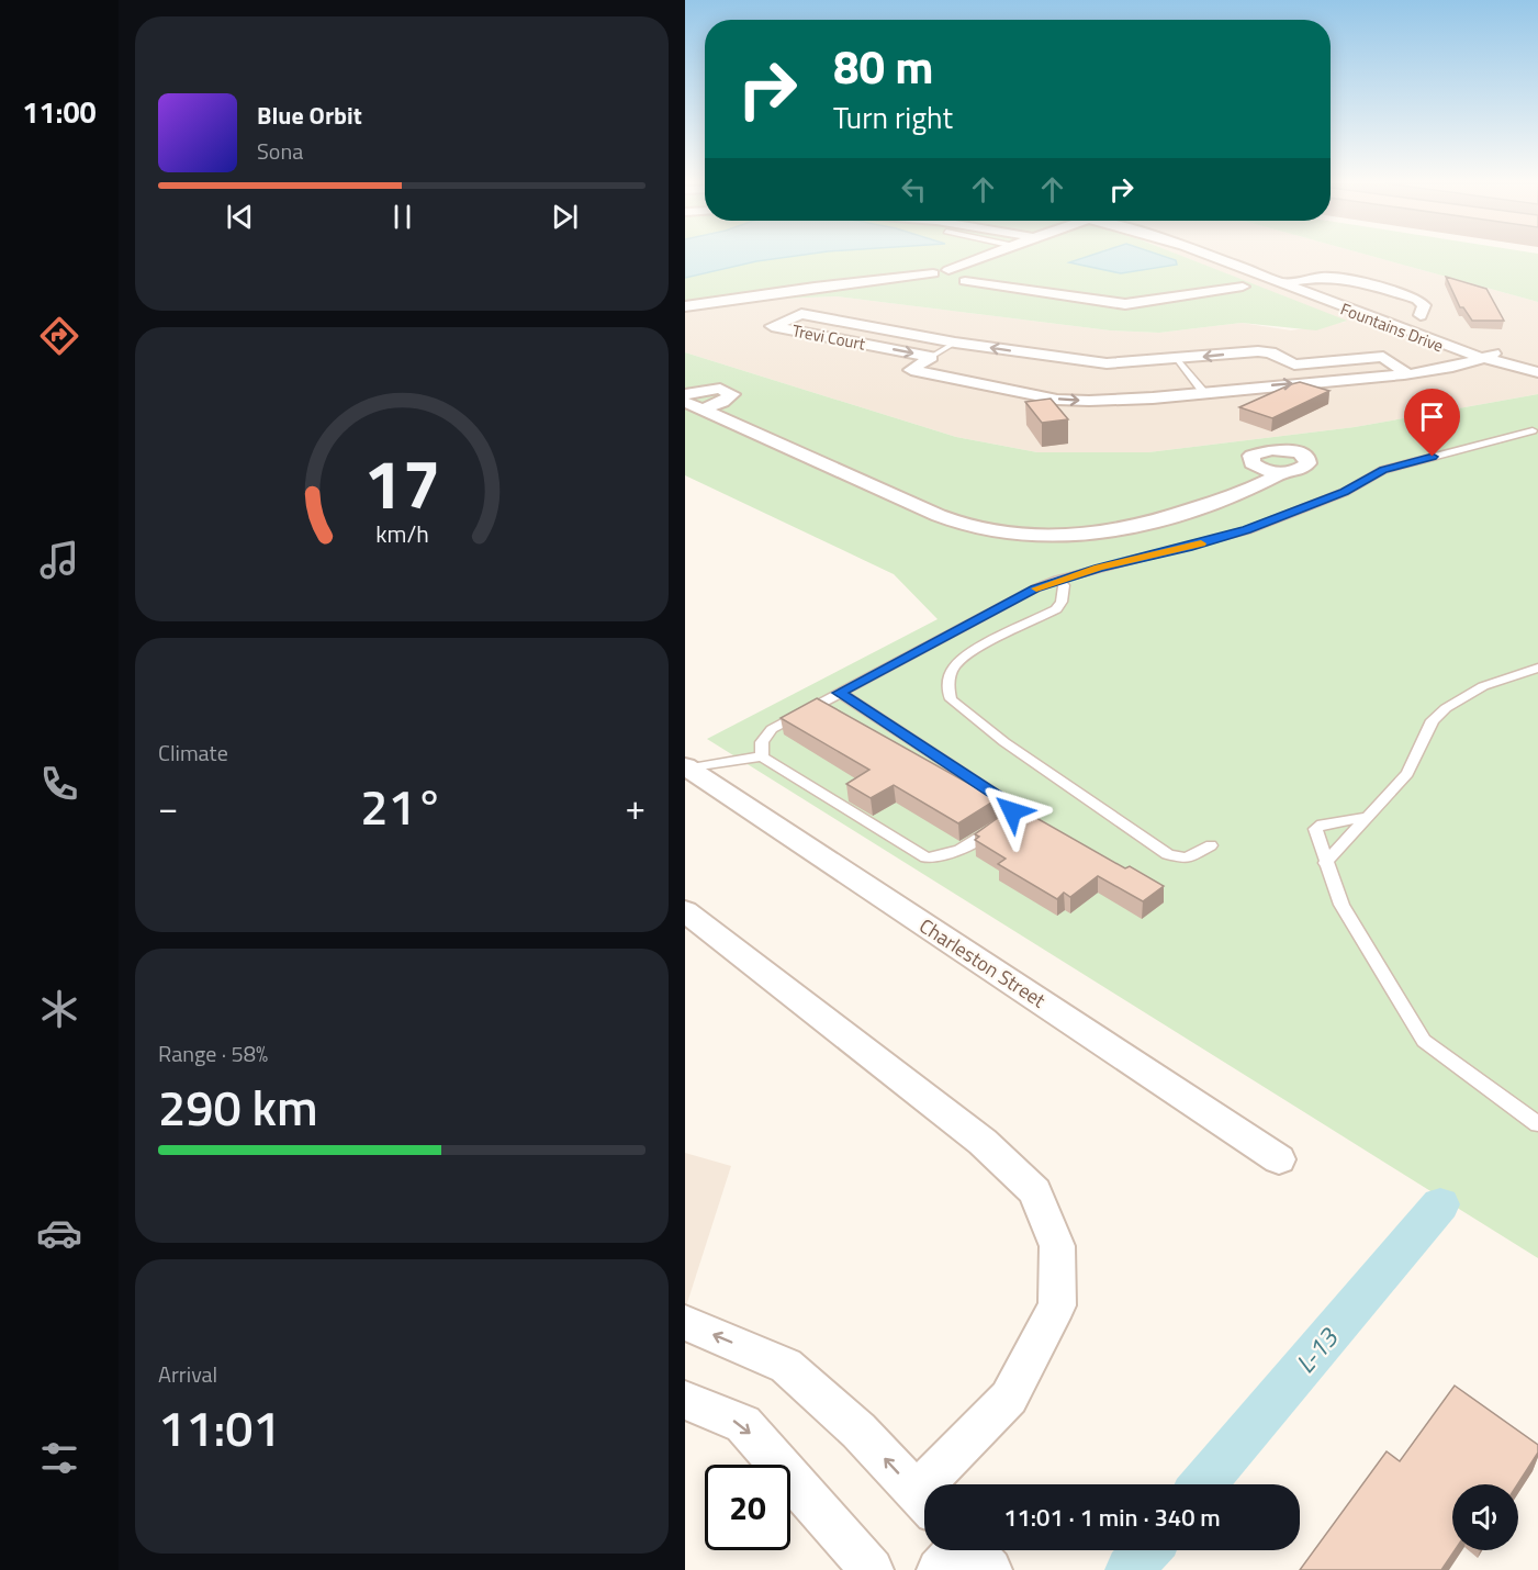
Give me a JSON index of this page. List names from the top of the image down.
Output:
{
  "streets": {
    "street": ["Fountains Drive", "Trevi Court", "Charleston Street"]
  },
  "water": ["L-13"],
  "page": {
    "tabs": "11:00",
    "turn": ["80 m", "Turn right"],
    "song": ["Blue Orbit", "Sona"],
    "tile": [
      "Climate",
      ["Range · 58%", "290 km"],
      ["Arrival", "11:01"]
    ],
    "heat": ["−", "21°", "+"],
    "limit": "20",
    "trip": "11:01 · 1 min · 340 m",
    "gauge": ["17", "km/h"]
  }
}
